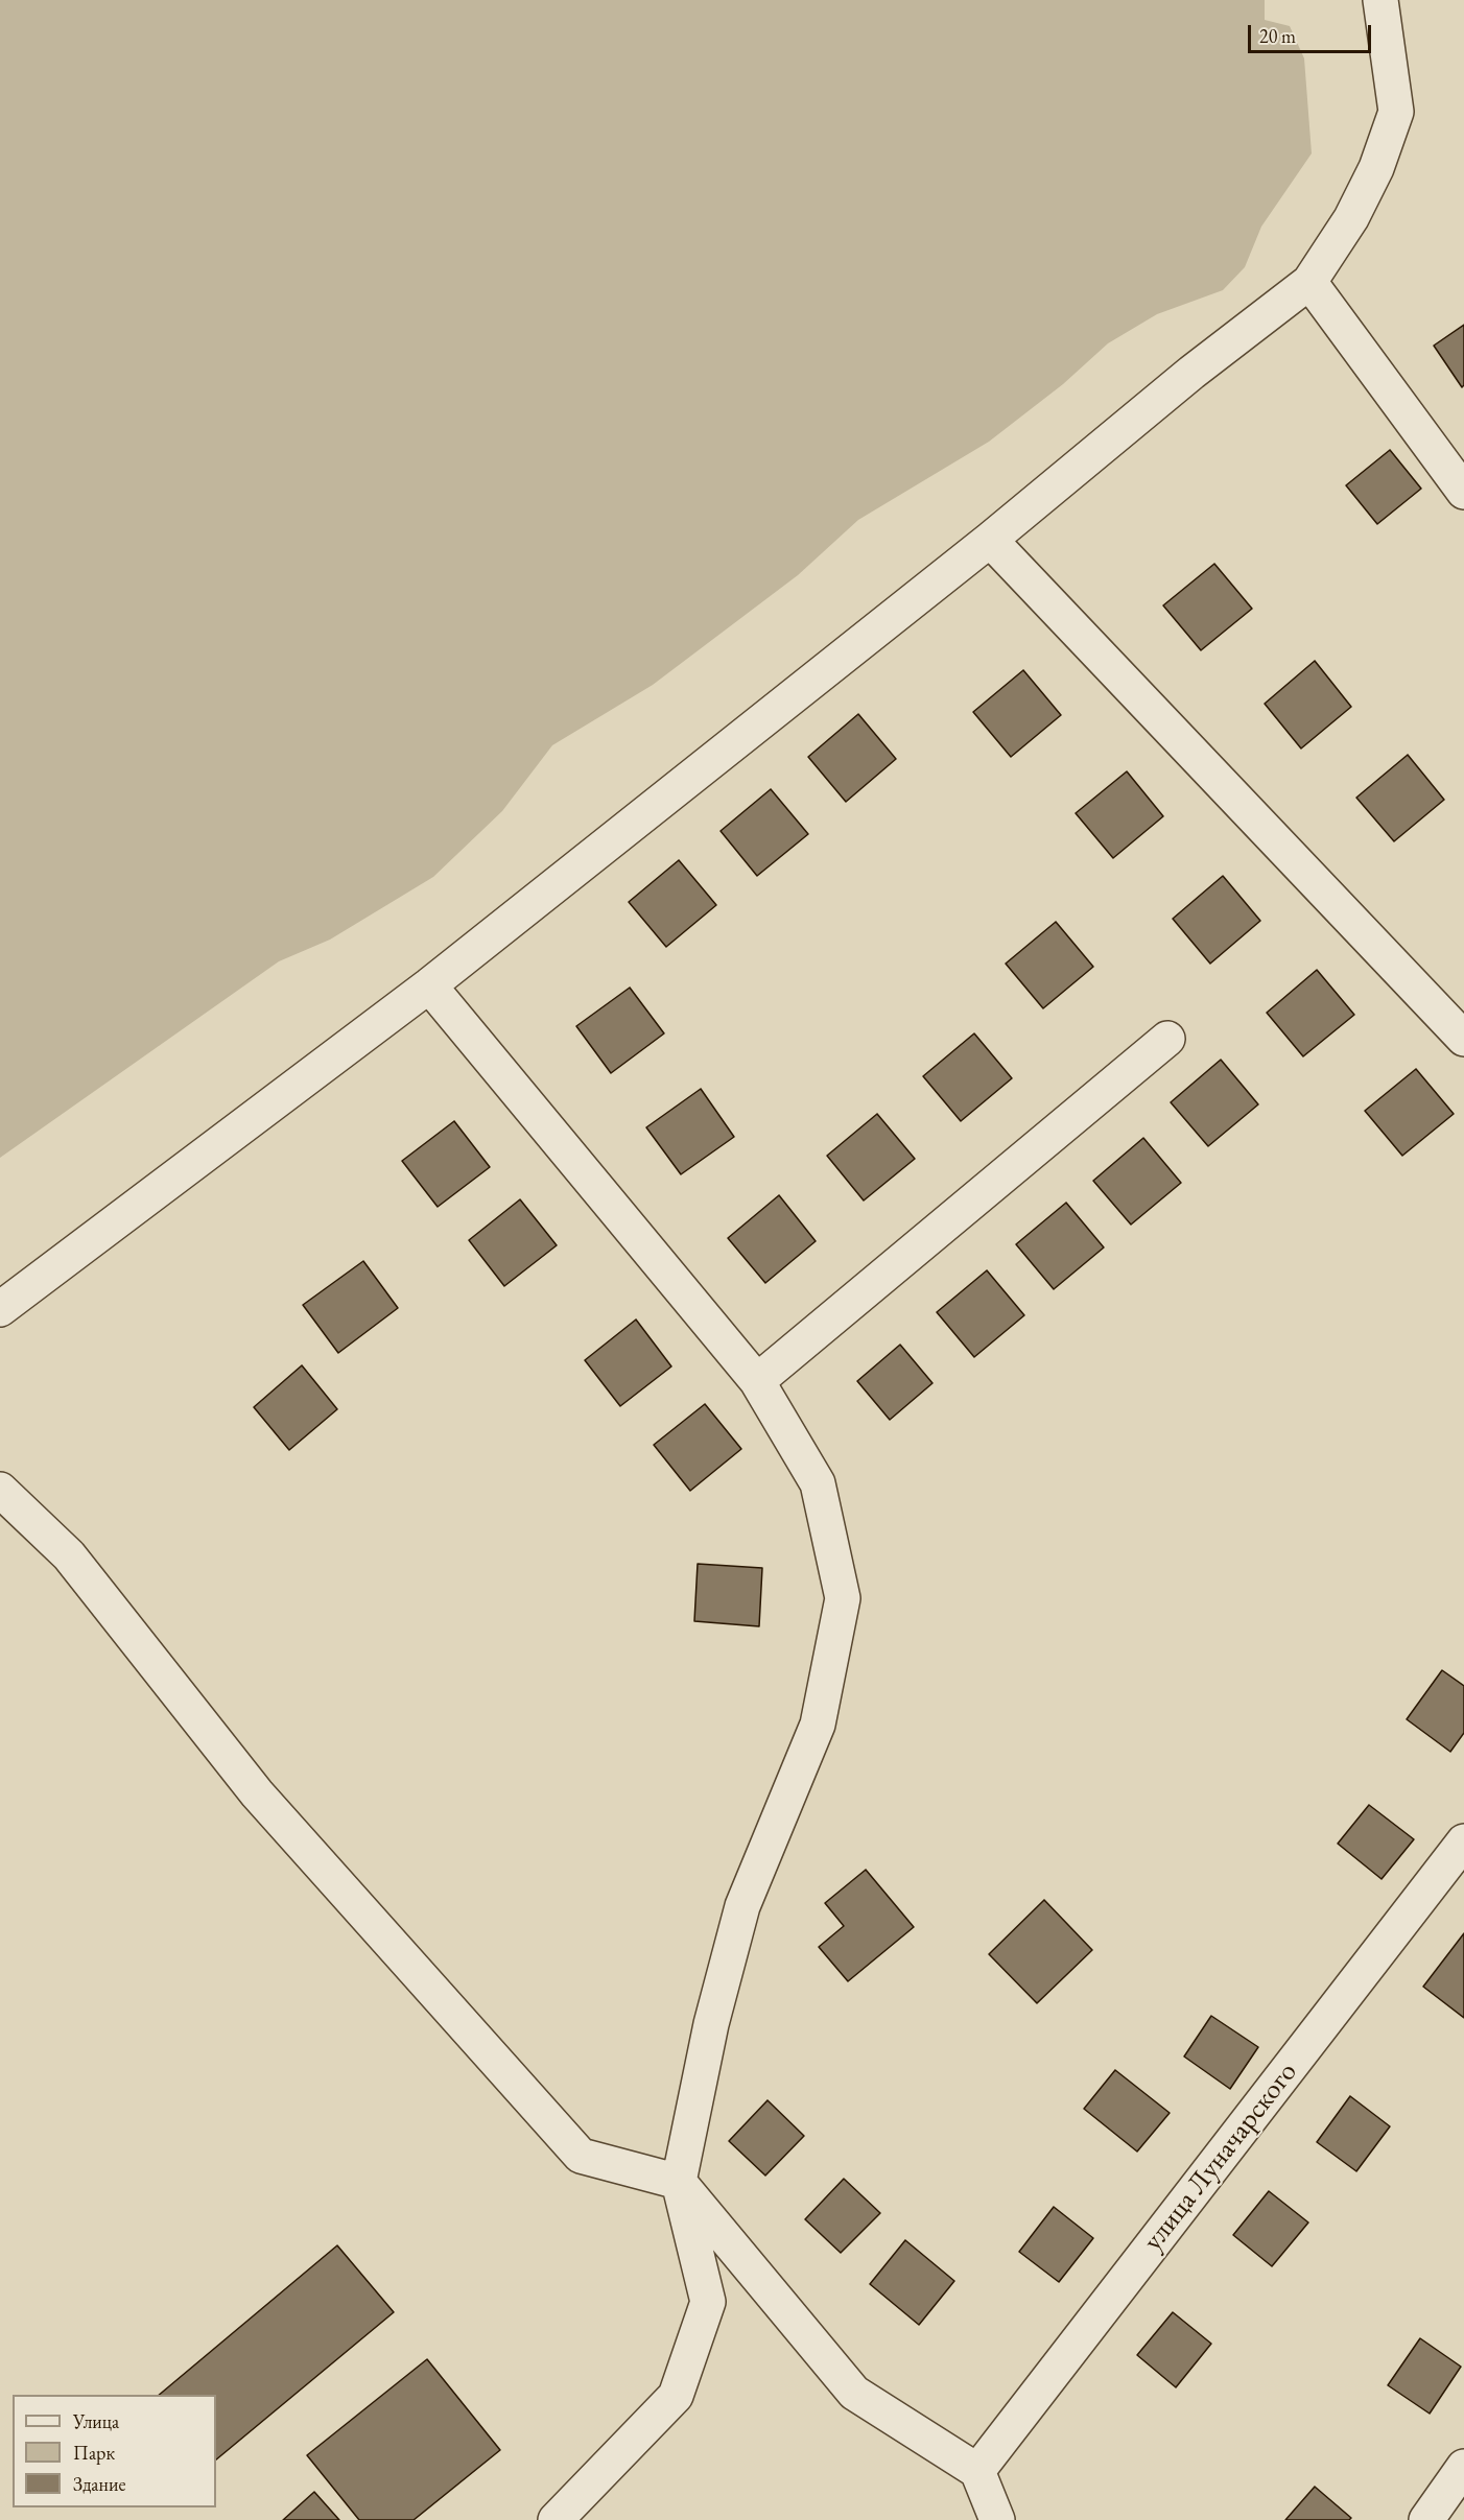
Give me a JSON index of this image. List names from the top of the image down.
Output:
{
  "streets": {
    "street": ["улица Луначарского"]
  },
  "legend": ["Улица", "Парк", "Здание"],
  "scale_bar": "20 m"
}
